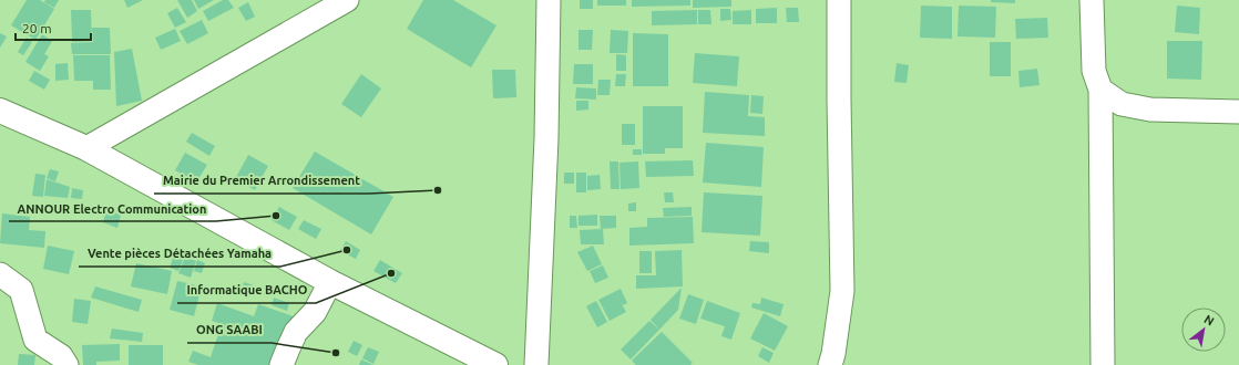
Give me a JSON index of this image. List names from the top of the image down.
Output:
{
  "places": [
    "Mairie du Premier Arrondissement",
    "ANNOUR Electro Communication",
    "Vente pièces Détachées Yamaha",
    "Informatique BACHO",
    "ONG SAABI"
  ],
  "scale_bar": "20 m",
  "north": "top right"
}
